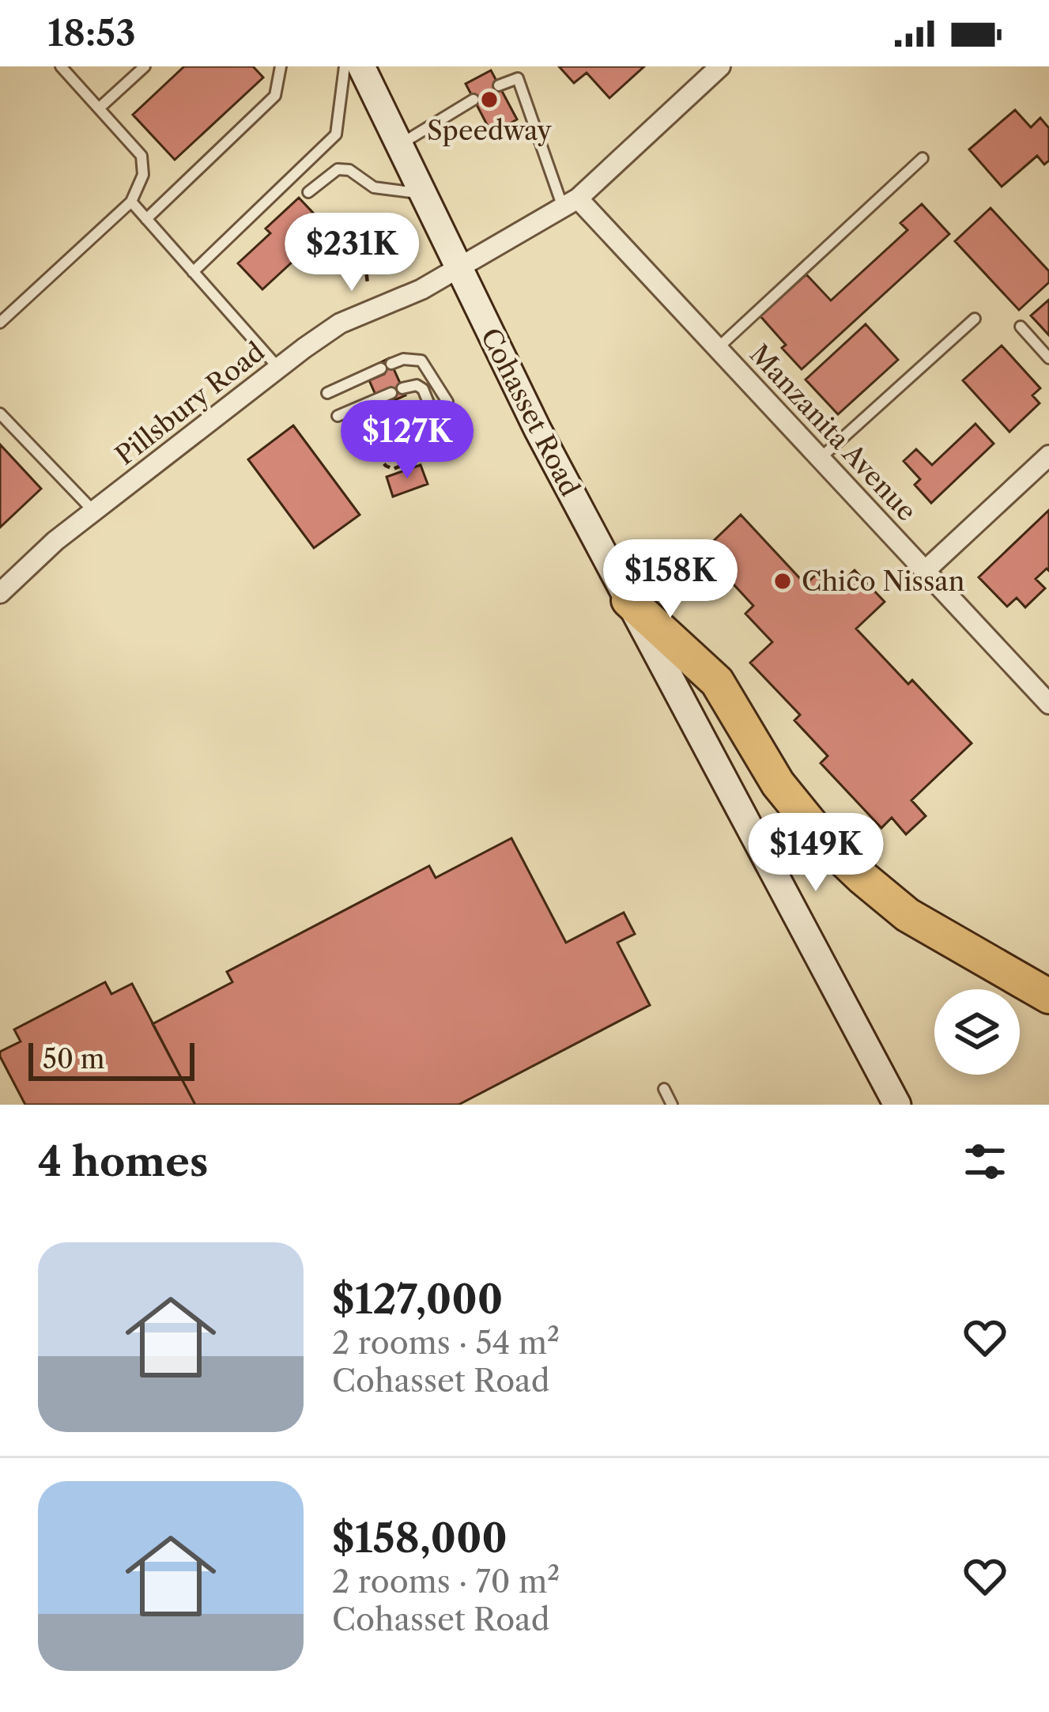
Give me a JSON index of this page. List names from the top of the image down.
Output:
{
  "streets": {
    "main road": ["Cohasset Road"],
    "street": ["Pillsbury Road", "Manzanita Avenue"]
  },
  "crossings": [
    ["Pillsbury Road", "Cohasset Road"],
    ["Pillsbury Road", "Manzanita Avenue"]
  ],
  "places": ["Speedway", "Chico Nissan"],
  "scale_bar": "50 m",
  "page": {
    "status": "18:53",
    "price": [
      "$231K",
      "$127K",
      "$158K",
      "$149K"
    ],
    "scale": "50 m",
    "heading": "4 homes",
    "list": [
      {
        "name": "$127,000",
        "note": "2 rooms · 54 m² · Cohasset Road"
      },
      {
        "name": "$158,000",
        "note": "2 rooms · 70 m² · Cohasset Road"
      }
    ]
  }
}
